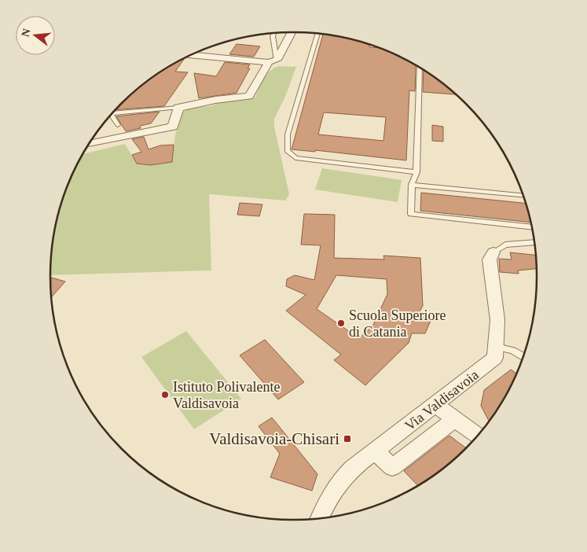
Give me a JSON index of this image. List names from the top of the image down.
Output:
{
  "streets": {
    "street": ["Via Valdisavoia"]
  },
  "places": {
    "other": ["Scuola Superiore di Catania", "Istituto Polivalente Valdisavoia"],
    "transit": ["Valdisavoia-Chisari"]
  },
  "north": "left"
}
